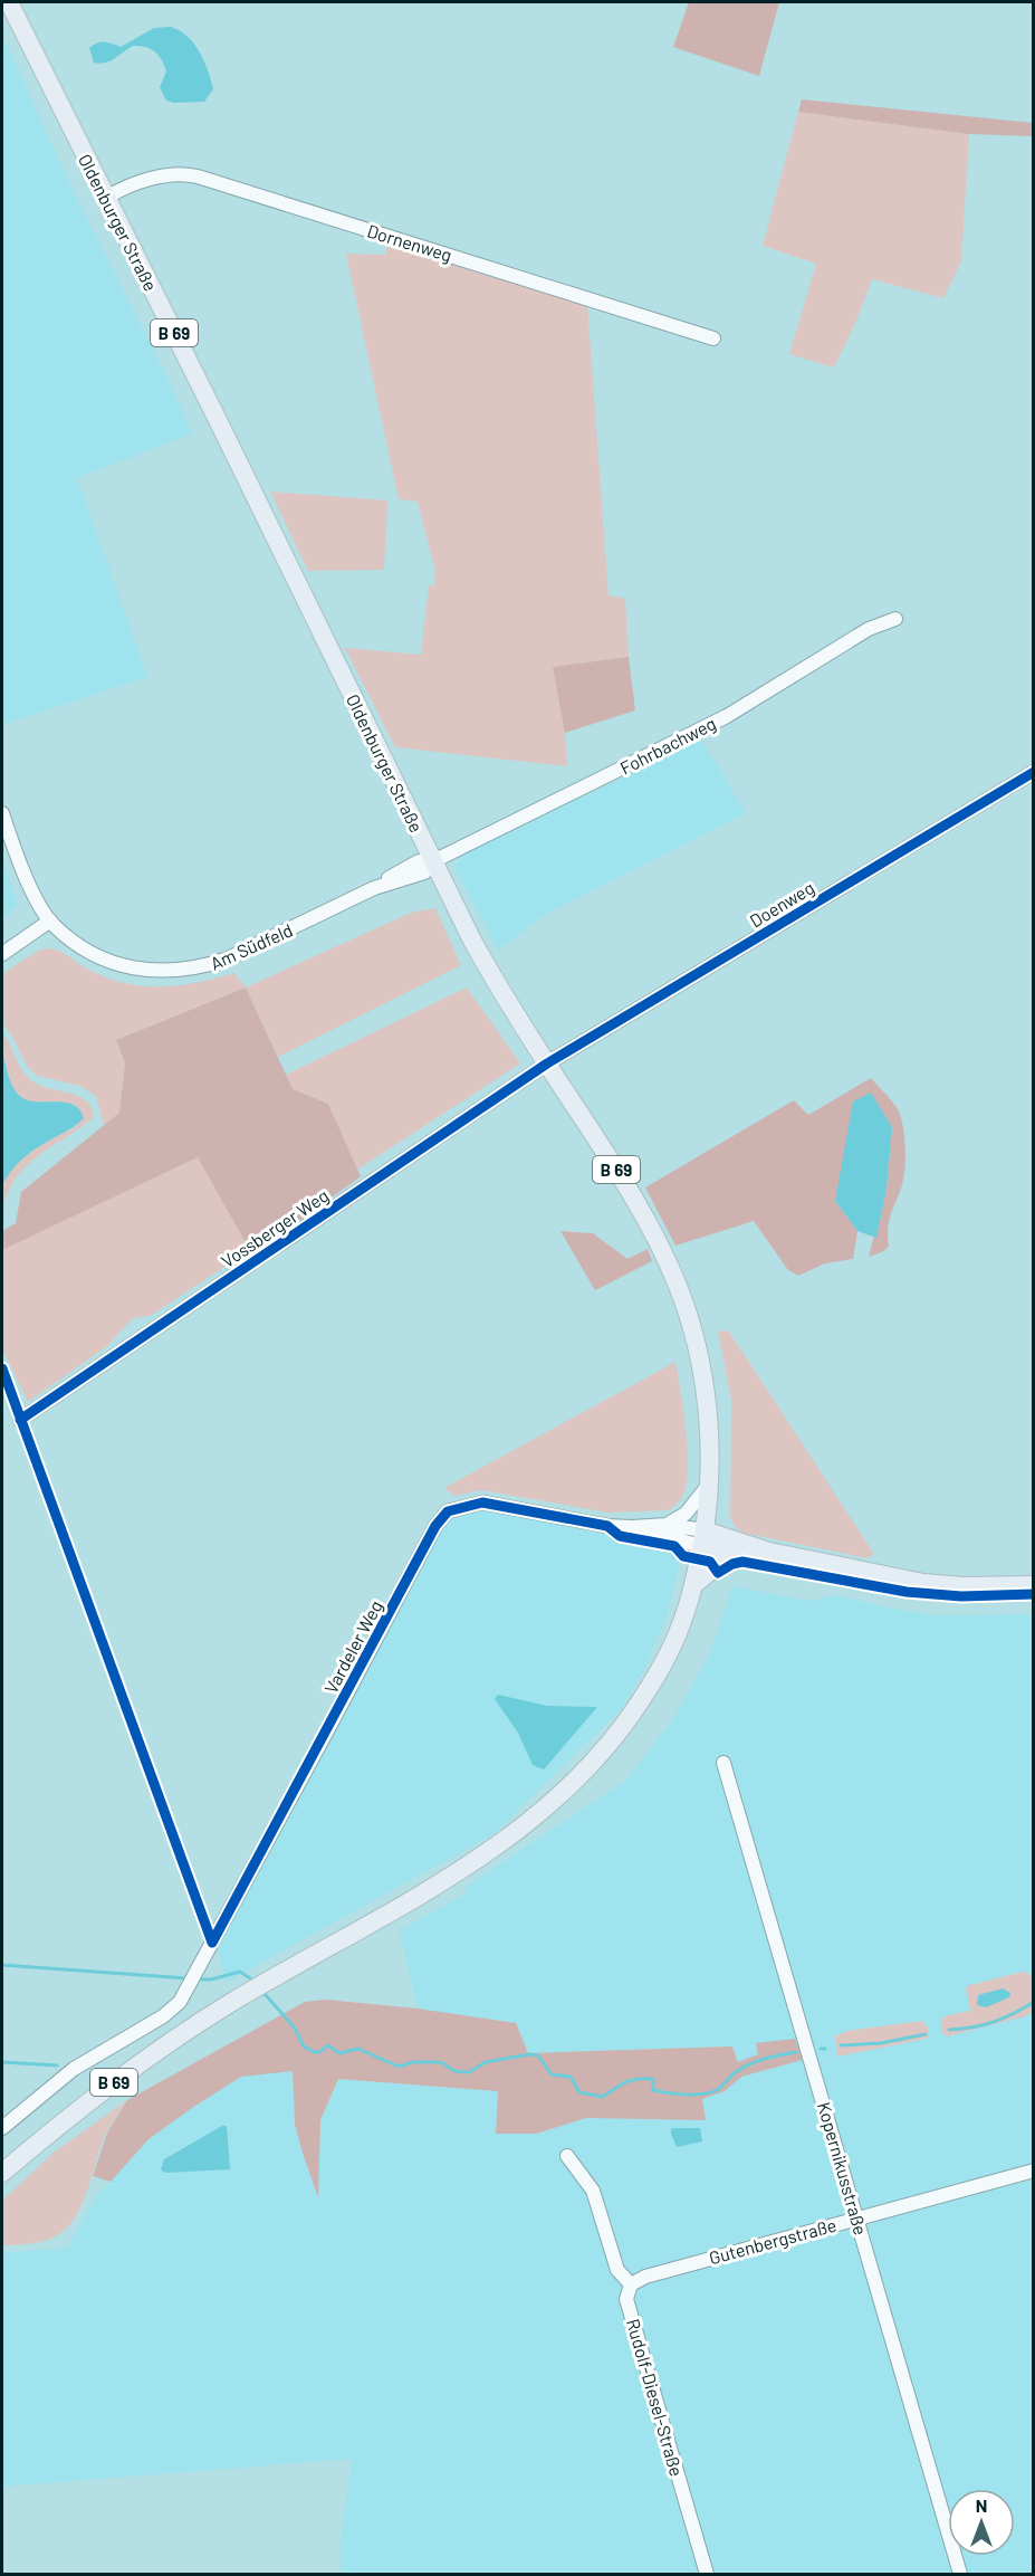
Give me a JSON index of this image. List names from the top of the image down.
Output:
{
  "streets": {
    "main road": ["Oldenburger Straße", "B 69"],
    "street": [
      "Dornenweg",
      "Fohrbachweg",
      "Doenweg",
      "Am Südfeld",
      "Vossberger Weg",
      "Vardeler Weg",
      "Kopernikusstraße",
      "Gutenbergstraße",
      "Rudolf-Diesel-Straße"
    ]
  },
  "crossings": [
    ["Oldenburger Straße", "Dornenweg"],
    ["Oldenburger Straße", "B 69"],
    ["Oldenburger Straße", "Fohrbachweg"],
    ["Oldenburger Straße", "Doenweg"],
    ["Oldenburger Straße", "Am Südfeld"],
    ["Oldenburger Straße", "Vossberger Weg"],
    ["Oldenburger Straße", "Vardeler Weg"],
    ["B 69", "Vardeler Weg"],
    ["Fohrbachweg", "Am Südfeld"],
    ["Doenweg", "Vossberger Weg"],
    ["Kopernikusstraße", "Gutenbergstraße"],
    ["Gutenbergstraße", "Rudolf-Diesel-Straße"]
  ],
  "north": "top"
}
